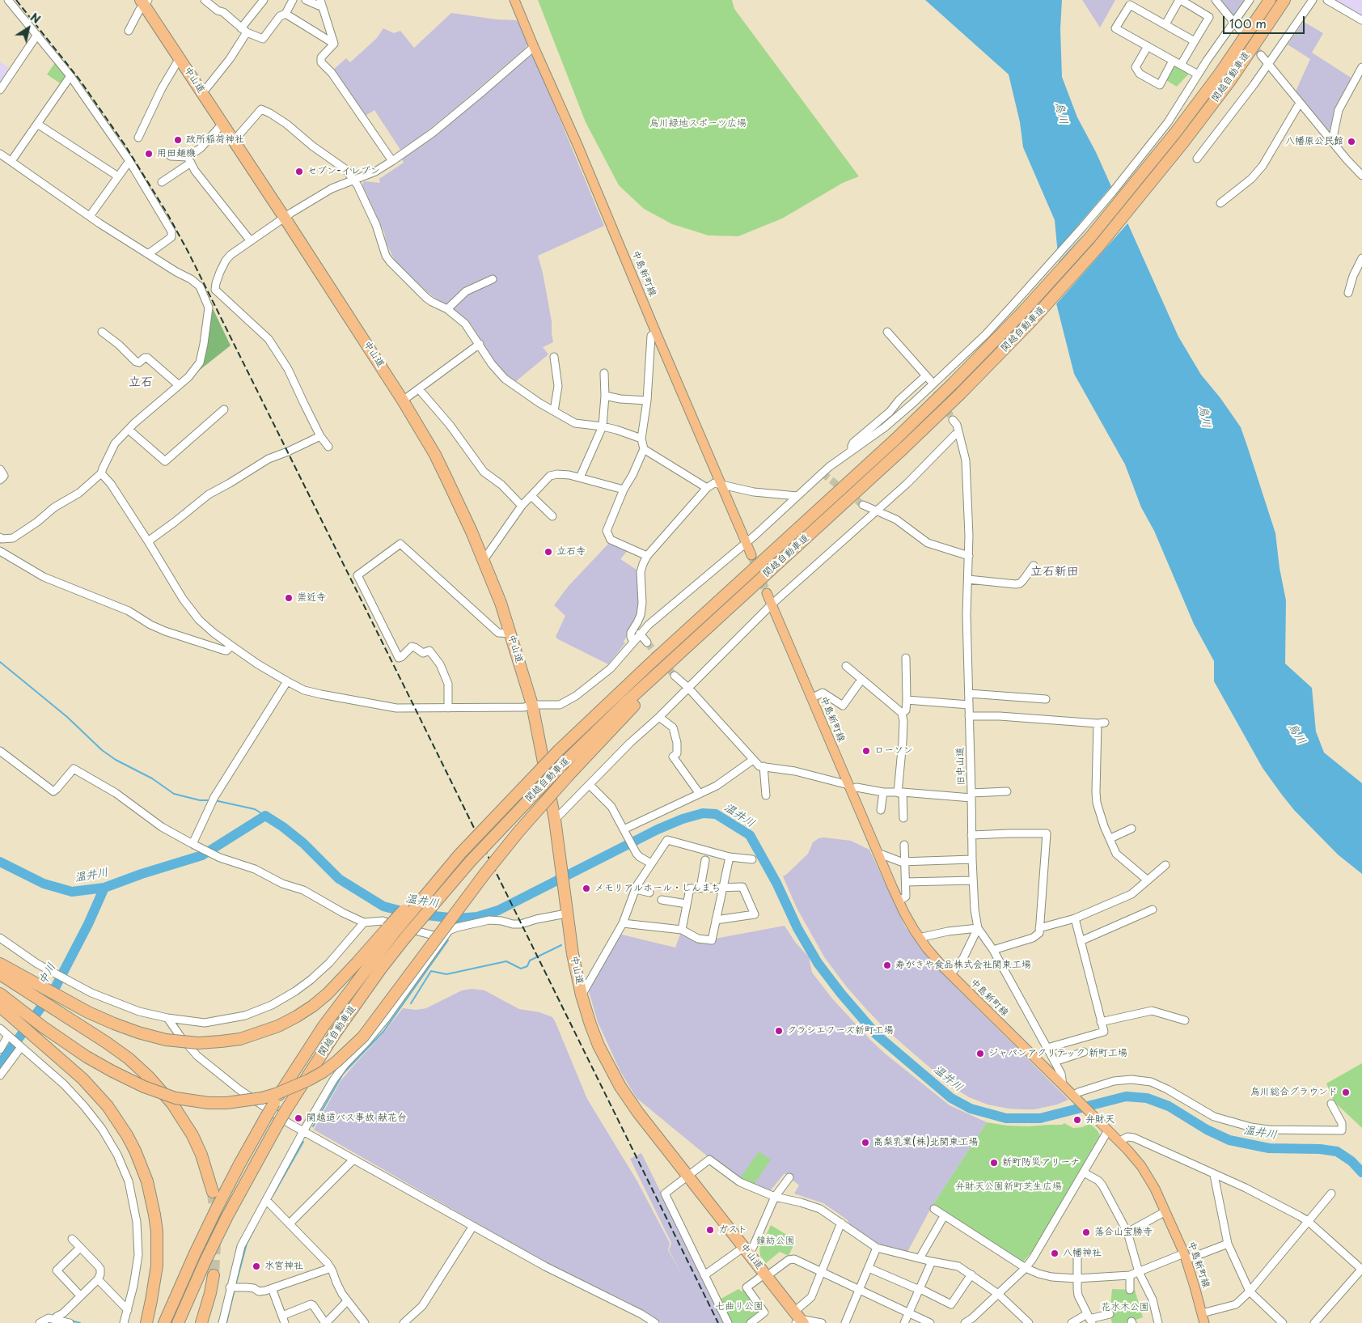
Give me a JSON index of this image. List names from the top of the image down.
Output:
{
  "streets": {
    "highway": ["関越自動車道", "中山道"],
    "main road": ["中島新町線"],
    "street": ["旧中山道"]
  },
  "crossings": [
    ["中島新町線", "旧中山道"]
  ],
  "districts": ["立石", "立石新田"],
  "water": ["烏川", "温井川", "中川"],
  "parks": [
    "烏川緑地スポーツ広場",
    "弁財天公園新町芝生広場",
    "鐘紡公園",
    "七曲り公園",
    "花水木公園"
  ],
  "places": [
    "政所稲荷神社",
    "八幡原公民館",
    "用田麺機",
    "セブン-イレブン",
    "立石寺",
    "崇近寺",
    "ローソン",
    "メモリアルホール・しんまち",
    "寿がきや食品株式会社関東工場",
    "クラシエフーズ新町工場",
    "ジャパンアクリテック 新町工場",
    "烏川総合グラウンド",
    "関越道バス事故 献花台",
    "弁財天",
    "高梨乳業(株)北関東工場",
    "新町防災アリーナ",
    "ガスト",
    "落合山宝勝寺",
    "八幡神社",
    "水宮神社"
  ],
  "scale_bar": "100 m",
  "north": "top right"
}
